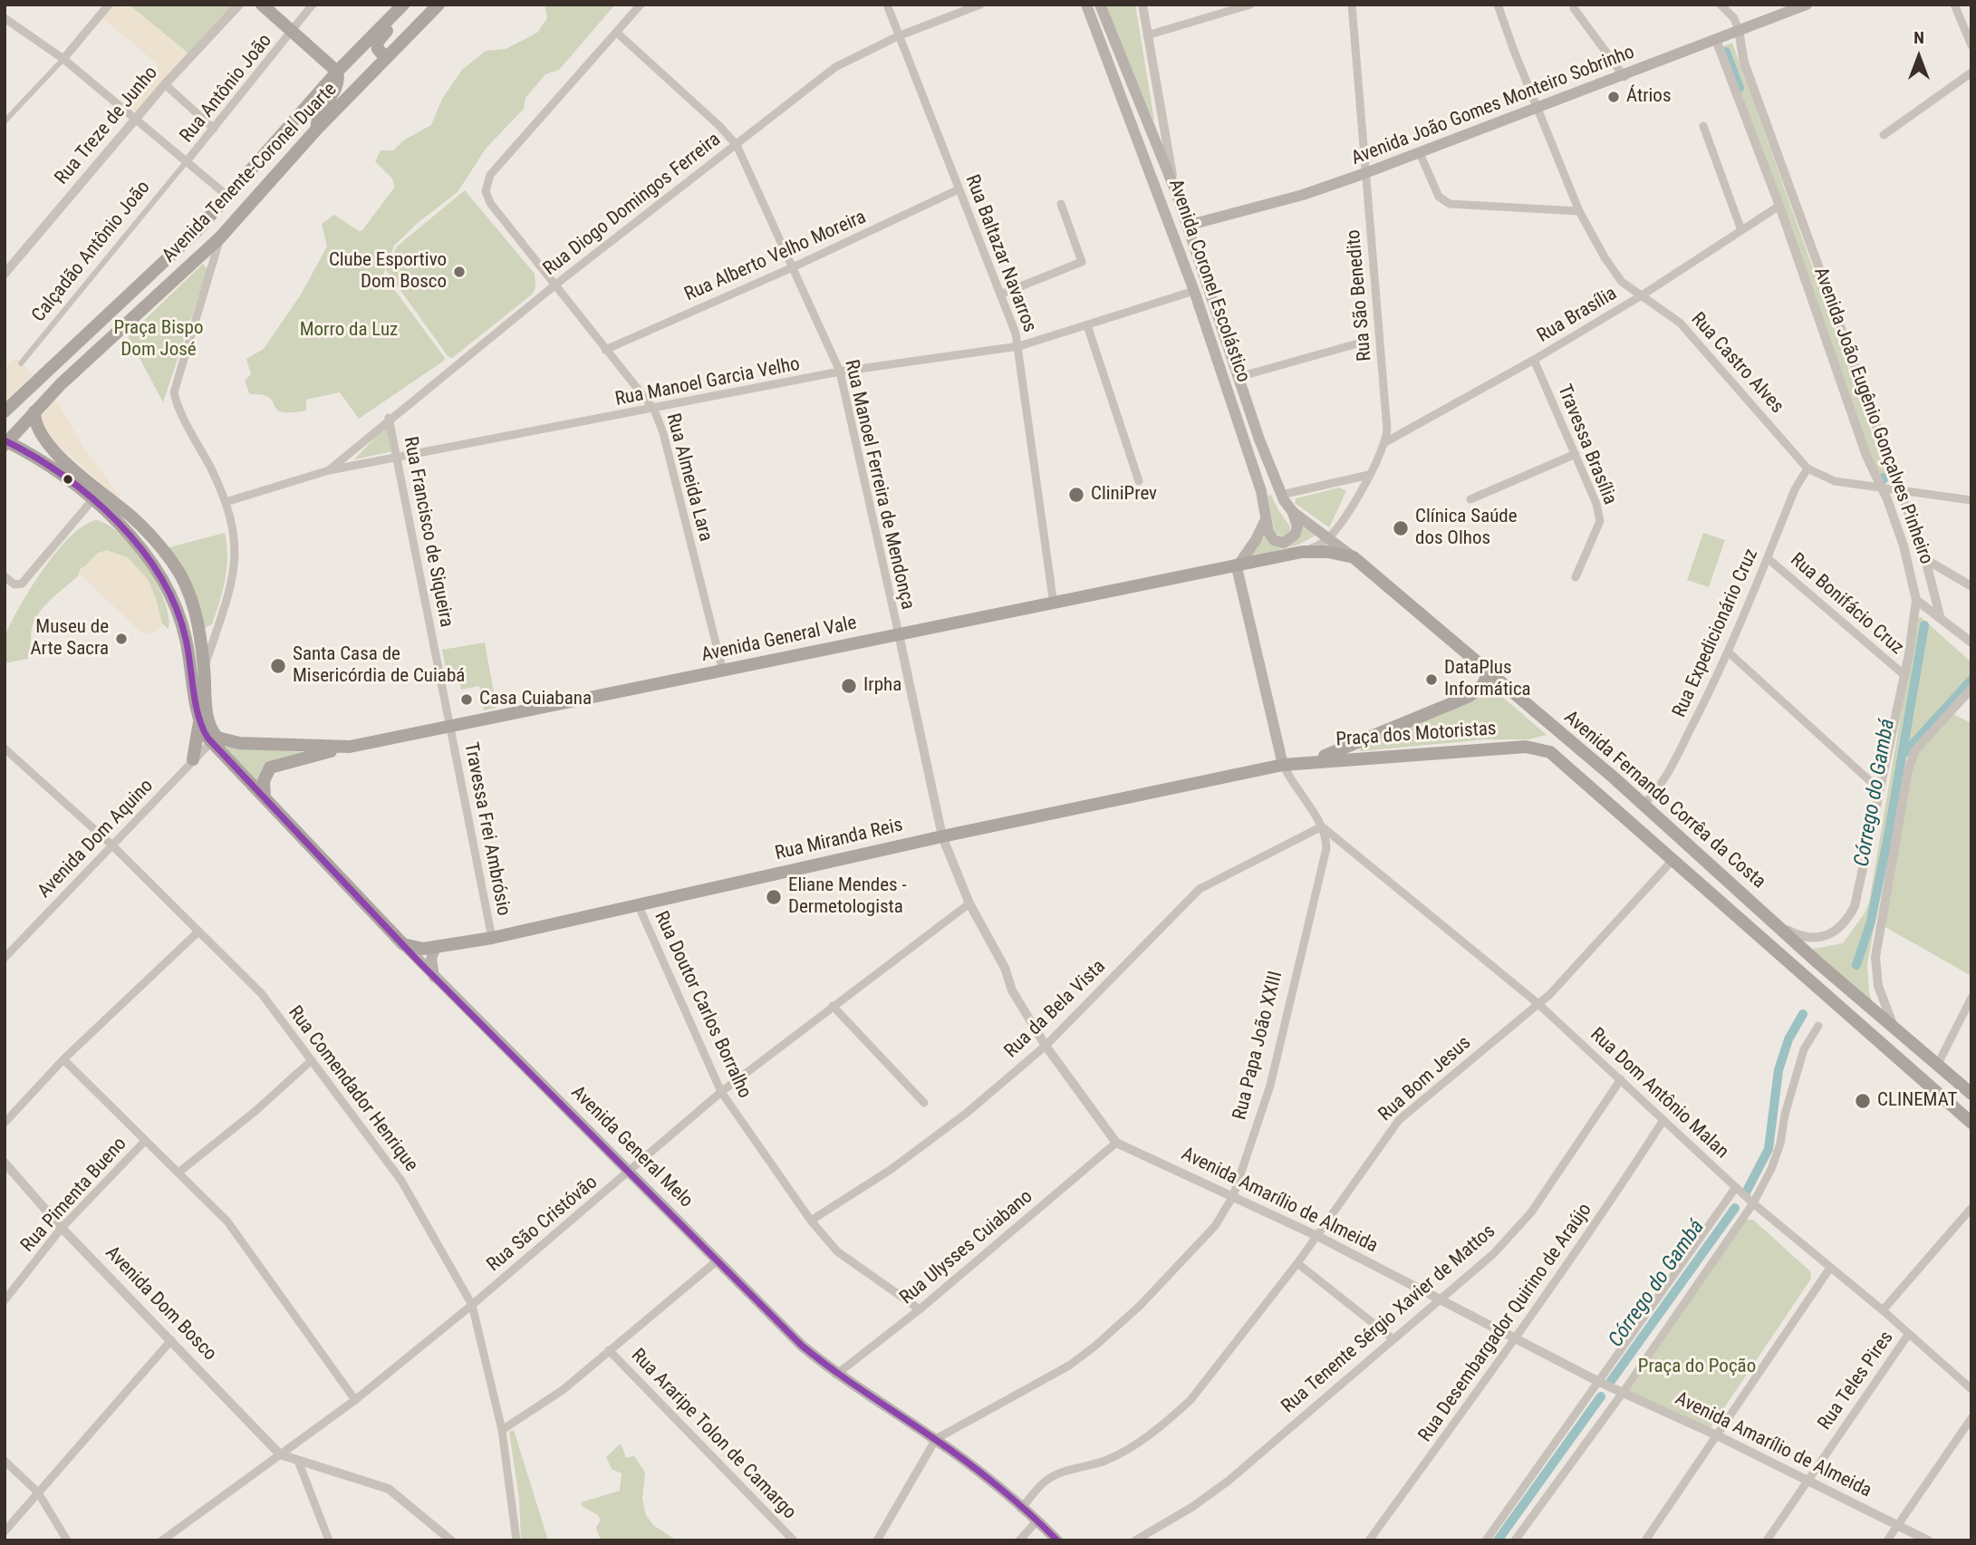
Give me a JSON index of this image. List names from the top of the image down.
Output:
{
  "streets": {
    "main road": [
      "Avenida João Gomes Monteiro Sobrinho",
      "Avenida Tenente-Coronel Duarte",
      "Avenida Coronel Escolástico",
      "Avenida General Vale",
      "Praça dos Motoristas",
      "Avenida Fernando Corrêa da Costa",
      "Rua Miranda Reis",
      "Avenida General Melo"
    ],
    "street": [
      "Rua Antônio João",
      "Rua Treze de Junho",
      "Rua Diogo Domingos Ferreira",
      "Calçadão Antônio João",
      "Rua Baltazar Navarros",
      "Rua Alberto Velho Moreira",
      "Rua São Benedito",
      "Rua Brasília",
      "Rua Castro Alves",
      "Rua Manoel Garcia Velho",
      "Avenida João Eugênio Gonçalves Pinheiro",
      "Travessa Brasília",
      "Rua Almeida Lara",
      "Rua Manoel Ferreira de Mendonça",
      "Rua Francisco de Siqueira",
      "Rua Bonifácio Cruz",
      "Rua Expedicionário Cruz",
      "Travessa Frei Ambrósio",
      "Avenida Dom Aquino",
      "Rua Doutor Carlos Borralho",
      "Rua da Bela Vista",
      "Rua Papa João XXIII",
      "Rua Bom Jesus",
      "Rua Comendador Henrique",
      "Rua Dom Antônio Malan",
      "Rua Pimenta Bueno",
      "Avenida Amarílio de Almeida",
      "Rua São Cristóvão",
      "Rua Ulysses Cuiabano",
      "Avenida Dom Bosco",
      "Rua Tenente Sérgio Xavier de Mattos",
      "Rua Desembargador Quirino de Araújo",
      "Rua Teles Pires",
      "Rua Araripe Tolon de Camargo"
    ]
  },
  "crossings": [
    ["Rua Antônio João", "Calçadão Antônio João"],
    ["Avenida João Gomes Monteiro Sobrinho", "Avenida Coronel Escolástico"],
    ["Avenida João Gomes Monteiro Sobrinho", "Rua São Benedito"],
    ["Avenida João Gomes Monteiro Sobrinho", "Rua Castro Alves"],
    ["Avenida João Gomes Monteiro Sobrinho", "Avenida João Eugênio Gonçalves Pinheiro"],
    ["Rua Diogo Domingos Ferreira", "Rua Baltazar Navarros"],
    ["Rua Diogo Domingos Ferreira", "Rua Manoel Garcia Velho"],
    ["Rua Diogo Domingos Ferreira", "Rua Almeida Lara"],
    ["Rua Diogo Domingos Ferreira", "Rua Manoel Ferreira de Mendonça"],
    ["Rua Diogo Domingos Ferreira", "Rua Francisco de Siqueira"],
    ["Rua Baltazar Navarros", "Rua Alberto Velho Moreira"],
    ["Rua Baltazar Navarros", "Rua Manoel Garcia Velho"],
    ["Rua Baltazar Navarros", "Avenida General Vale"],
    ["Rua Alberto Velho Moreira", "Rua Almeida Lara"],
    ["Rua Alberto Velho Moreira", "Rua Manoel Ferreira de Mendonça"],
    ["Avenida Coronel Escolástico", "Rua São Benedito"],
    ["Avenida Coronel Escolástico", "Rua Manoel Garcia Velho"],
    ["Avenida Coronel Escolástico", "Avenida Fernando Corrêa da Costa"],
    ["Rua São Benedito", "Rua Brasília"],
    ["Rua São Benedito", "Avenida General Vale"],
    ["Rua São Benedito", "Avenida Fernando Corrêa da Costa"],
    ["Rua Brasília", "Rua Castro Alves"],
    ["Rua Brasília", "Avenida João Eugênio Gonçalves Pinheiro"],
    ["Rua Brasília", "Travessa Brasília"],
    ["Rua Castro Alves", "Avenida João Eugênio Gonçalves Pinheiro"],
    ["Rua Castro Alves", "Rua Expedicionário Cruz"],
    ["Rua Manoel Garcia Velho", "Rua Almeida Lara"],
    ["Rua Manoel Garcia Velho", "Rua Manoel Ferreira de Mendonça"],
    ["Rua Manoel Garcia Velho", "Rua Francisco de Siqueira"],
    ["Avenida João Eugênio Gonçalves Pinheiro", "Rua Bonifácio Cruz"],
    ["Avenida João Eugênio Gonçalves Pinheiro", "Avenida Fernando Corrêa da Costa"],
    ["Rua Almeida Lara", "Rua Manoel Ferreira de Mendonça"],
    ["Rua Almeida Lara", "Avenida General Vale"],
    ["Rua Manoel Ferreira de Mendonça", "Avenida General Vale"],
    ["Rua Manoel Ferreira de Mendonça", "Avenida Amarílio de Almeida"],
    ["Rua Francisco de Siqueira", "Avenida General Vale"],
    ["Rua Francisco de Siqueira", "Travessa Frei Ambrósio"],
    ["Rua Bonifácio Cruz", "Rua Expedicionário Cruz"],
    ["Rua Expedicionário Cruz", "Avenida Fernando Corrêa da Costa"],
    ["Avenida General Vale", "Avenida Fernando Corrêa da Costa"],
    ["Avenida General Vale", "Travessa Frei Ambrósio"],
    ["Avenida General Vale", "Avenida Dom Aquino"],
    ["Avenida General Vale", "Avenida General Melo"],
    ["Avenida General Vale", "Avenida Amarílio de Almeida"],
    ["Praça dos Motoristas", "Avenida Fernando Corrêa da Costa"],
    ["Praça dos Motoristas", "Rua Miranda Reis"],
    ["Avenida Fernando Corrêa da Costa", "Rua Bom Jesus"],
    ["Travessa Frei Ambrósio", "Rua Miranda Reis"],
    ["Avenida Dom Aquino", "Rua Comendador Henrique"],
    ["Avenida Dom Aquino", "Avenida General Melo"],
    ["Rua Miranda Reis", "Rua Doutor Carlos Borralho"],
    ["Rua Miranda Reis", "Avenida General Melo"],
    ["Rua Miranda Reis", "Avenida Amarílio de Almeida"],
    ["Rua Doutor Carlos Borralho", "Rua da Bela Vista"],
    ["Rua Doutor Carlos Borralho", "Rua São Cristóvão"],
    ["Rua Doutor Carlos Borralho", "Rua Ulysses Cuiabano"],
    ["Rua da Bela Vista", "Rua Papa João XXIII"],
    ["Rua da Bela Vista", "Rua Dom Antônio Malan"],
    ["Rua da Bela Vista", "Avenida Amarílio de Almeida"],
    ["Rua Papa João XXIII", "Rua Dom Antônio Malan"],
    ["Rua Papa João XXIII", "Avenida General Melo"],
    ["Rua Papa João XXIII", "Avenida Amarílio de Almeida"],
    ["Rua Bom Jesus", "Rua Dom Antônio Malan"],
    ["Rua Bom Jesus", "Avenida General Melo"],
    ["Rua Bom Jesus", "Avenida Amarílio de Almeida"],
    ["Rua Comendador Henrique", "Rua São Cristóvão"],
    ["Rua Dom Antônio Malan", "Rua Tenente Sérgio Xavier de Mattos"],
    ["Rua Dom Antônio Malan", "Rua Desembargador Quirino de Araújo"],
    ["Rua Dom Antônio Malan", "Rua Teles Pires"],
    ["Avenida General Melo", "Rua São Cristóvão"],
    ["Avenida General Melo", "Rua Ulysses Cuiabano"],
    ["Rua Pimenta Bueno", "Avenida Dom Bosco"],
    ["Avenida Amarílio de Almeida", "Rua São Cristóvão"],
    ["Avenida Amarílio de Almeida", "Rua Ulysses Cuiabano"],
    ["Avenida Amarílio de Almeida", "Rua Tenente Sérgio Xavier de Mattos"],
    ["Avenida Amarílio de Almeida", "Rua Desembargador Quirino de Araújo"],
    ["Avenida Amarílio de Almeida", "Rua Teles Pires"],
    ["Rua São Cristóvão", "Avenida Dom Bosco"]
  ],
  "water": ["Córrego do Gambá"],
  "parks": ["Praça Bispo Dom José", "Morro da Luz", "Praça do Poção"],
  "places": [
    "Átrios",
    "Clube Esportivo Dom Bosco",
    "CliniPrev",
    "Clínica Saúde dos Olhos",
    "Museu de Arte Sacra",
    "Santa Casa de Misericórdia de Cuiabá",
    "DataPlus Informática",
    "Irpha",
    "Casa Cuiabana",
    "Eliane Mendes - Dermetologista",
    "CLINEMAT"
  ],
  "north": "top"
}
